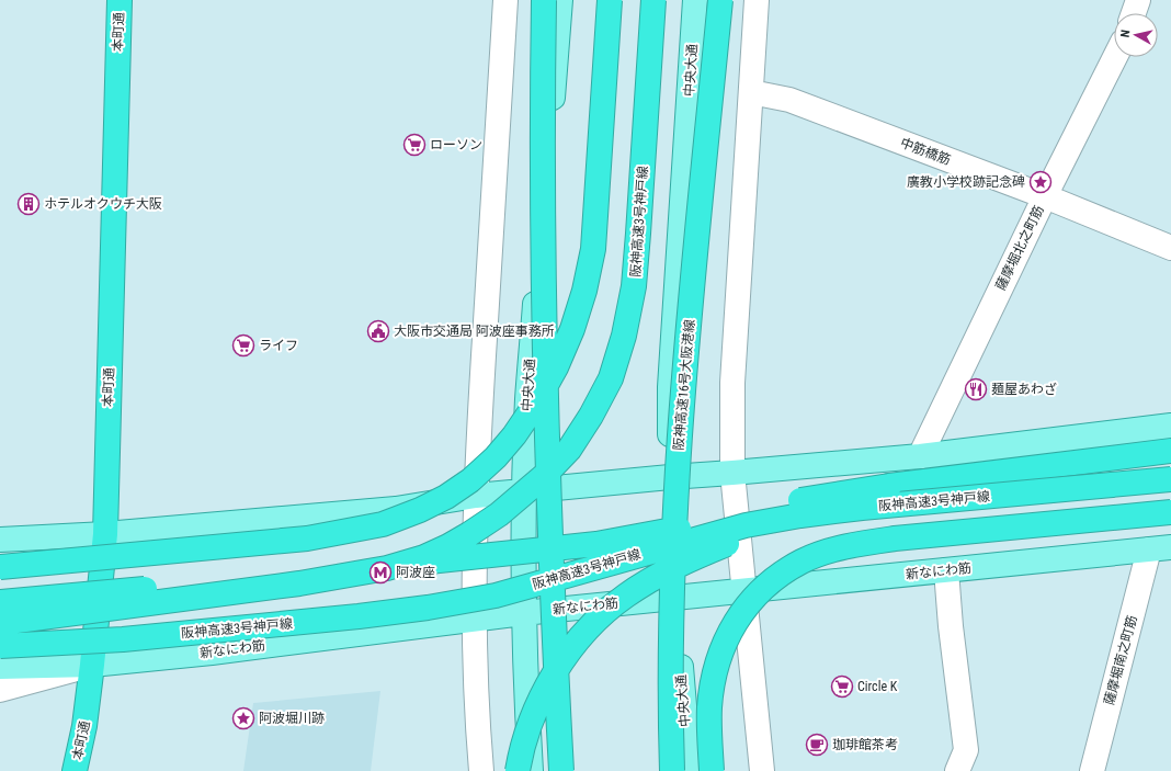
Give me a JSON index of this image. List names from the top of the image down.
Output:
{
  "streets": {
    "highway": ["本町通", "阪神高速3号神戸線", "阪神高速16号大阪港線"],
    "main road": ["中央大通", "新なにわ筋"],
    "street": ["中筋橋筋", "薩摩堀北之町筋", "薩摩堀南之町筋"]
  },
  "crossings": [
    ["本町通", "新なにわ筋"],
    ["中央大通", "新なにわ筋"],
    ["中筋橋筋", "薩摩堀北之町筋"],
    ["新なにわ筋", "薩摩堀南之町筋"]
  ],
  "places": {
    "supermarket": ["ローソン", "ライフ", "Circle K"],
    "place": ["廣教小学校跡記念碑", "阿波堀川跡"],
    "building": ["ホテルオクウチ大阪"],
    "public building": ["大阪市交通局 阿波座事務所"],
    "restaurant": ["麺屋あわざ"],
    "metro station": ["阿波座"],
    "cafe": ["珈琲館茶考"]
  },
  "north": "left"
}
